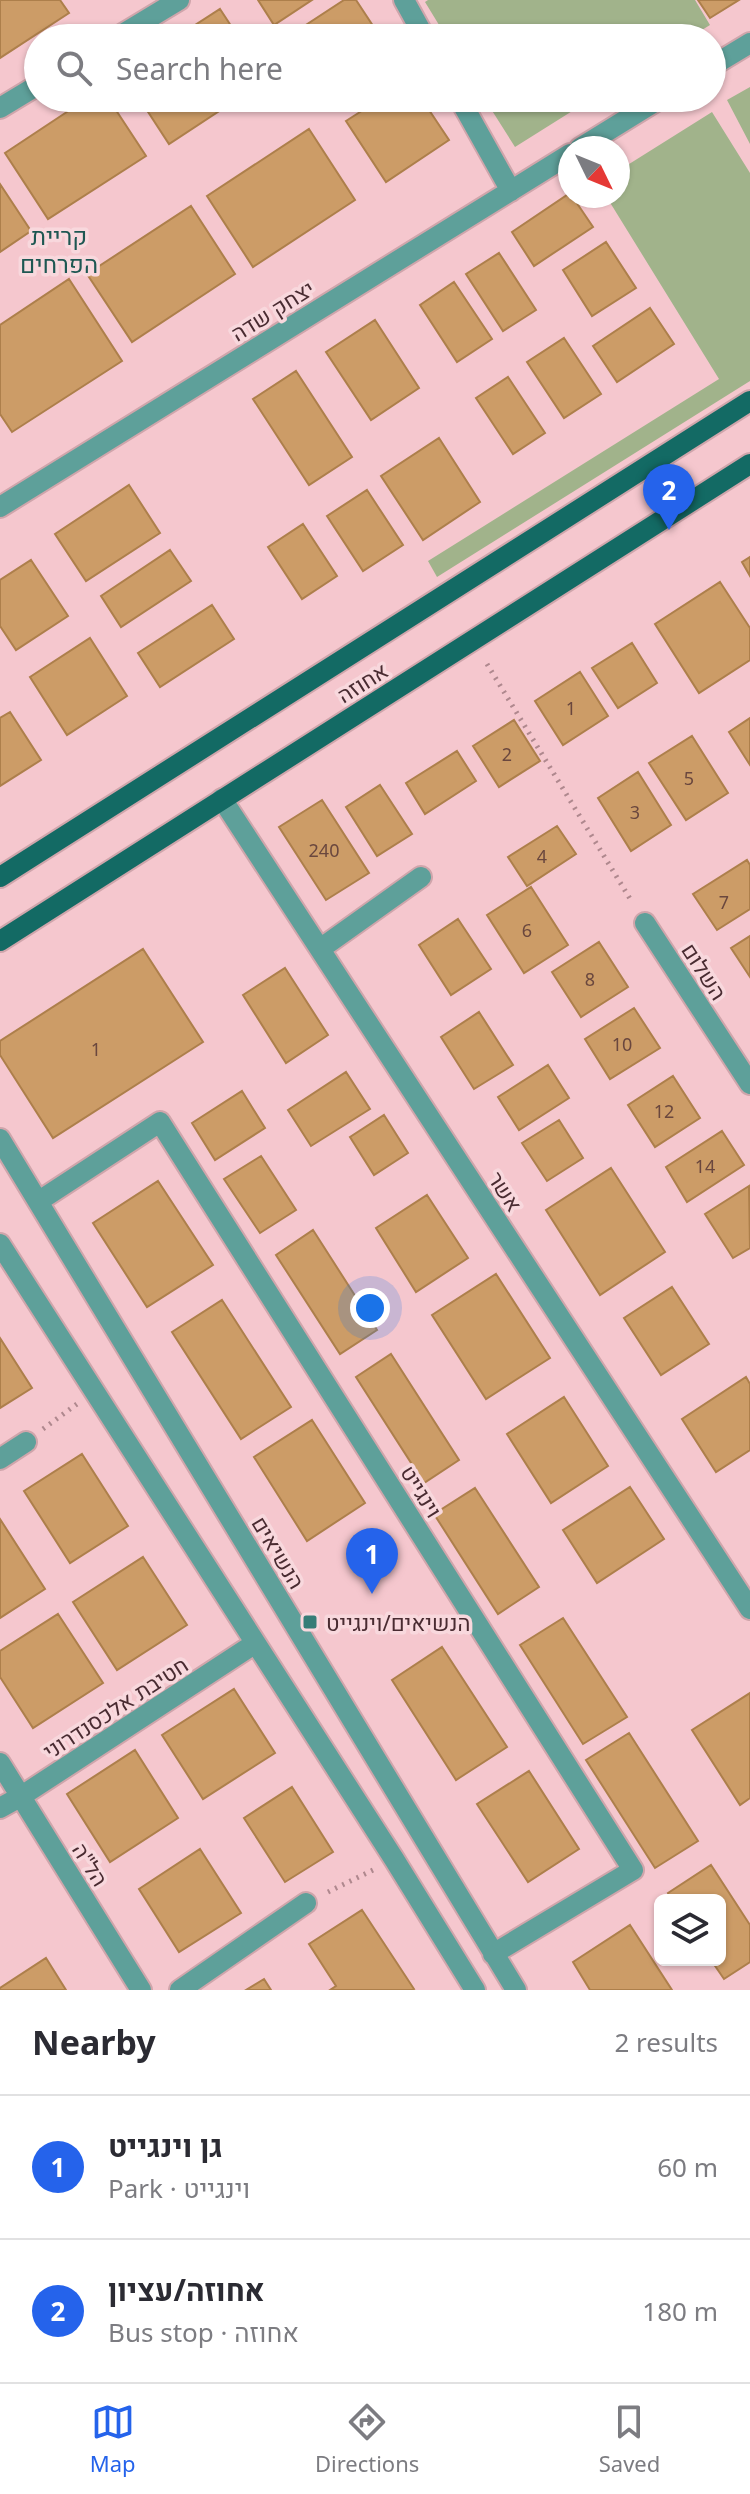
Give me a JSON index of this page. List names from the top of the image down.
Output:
{
  "streets": {
    "main road": ["אחוזה"],
    "street": [
      "יצחק שדה",
      "השלום",
      "אשר",
      "וינגייט",
      "הנשיאים",
      "חטיבת אלכסנדרוני",
      "הל\"ה"
    ]
  },
  "crossings": [
    ["אחוזה", "אשר"],
    ["וינגייט", "הנשיאים"],
    ["חטיבת אלכסנדרוני", "הל\"ה"]
  ],
  "districts": ["קריית הפרחים"],
  "places": {
    "transit": ["הנשיאים/וינגייט"]
  },
  "house_numbers": [
    "1",
    "2",
    "5",
    "3",
    "240",
    "4",
    "7",
    "6",
    "8",
    "10",
    "1",
    "12",
    "14"
  ],
  "north": "bottom right",
  "page": {
    "search": "Search here",
    "pins": ["2", "1"],
    "heading": ["Nearby", "2 results"],
    "list": [
      {
        "mark": "1",
        "name": "גן וינגייט",
        "note": "Park · וינגייט",
        "value": "60 m"
      },
      {
        "mark": "2",
        "name": "אחוזה/עציון",
        "note": "Bus stop · אחוזה",
        "value": "180 m"
      }
    ],
    "nav": ["Map", "Directions", "Saved"]
  }
}
